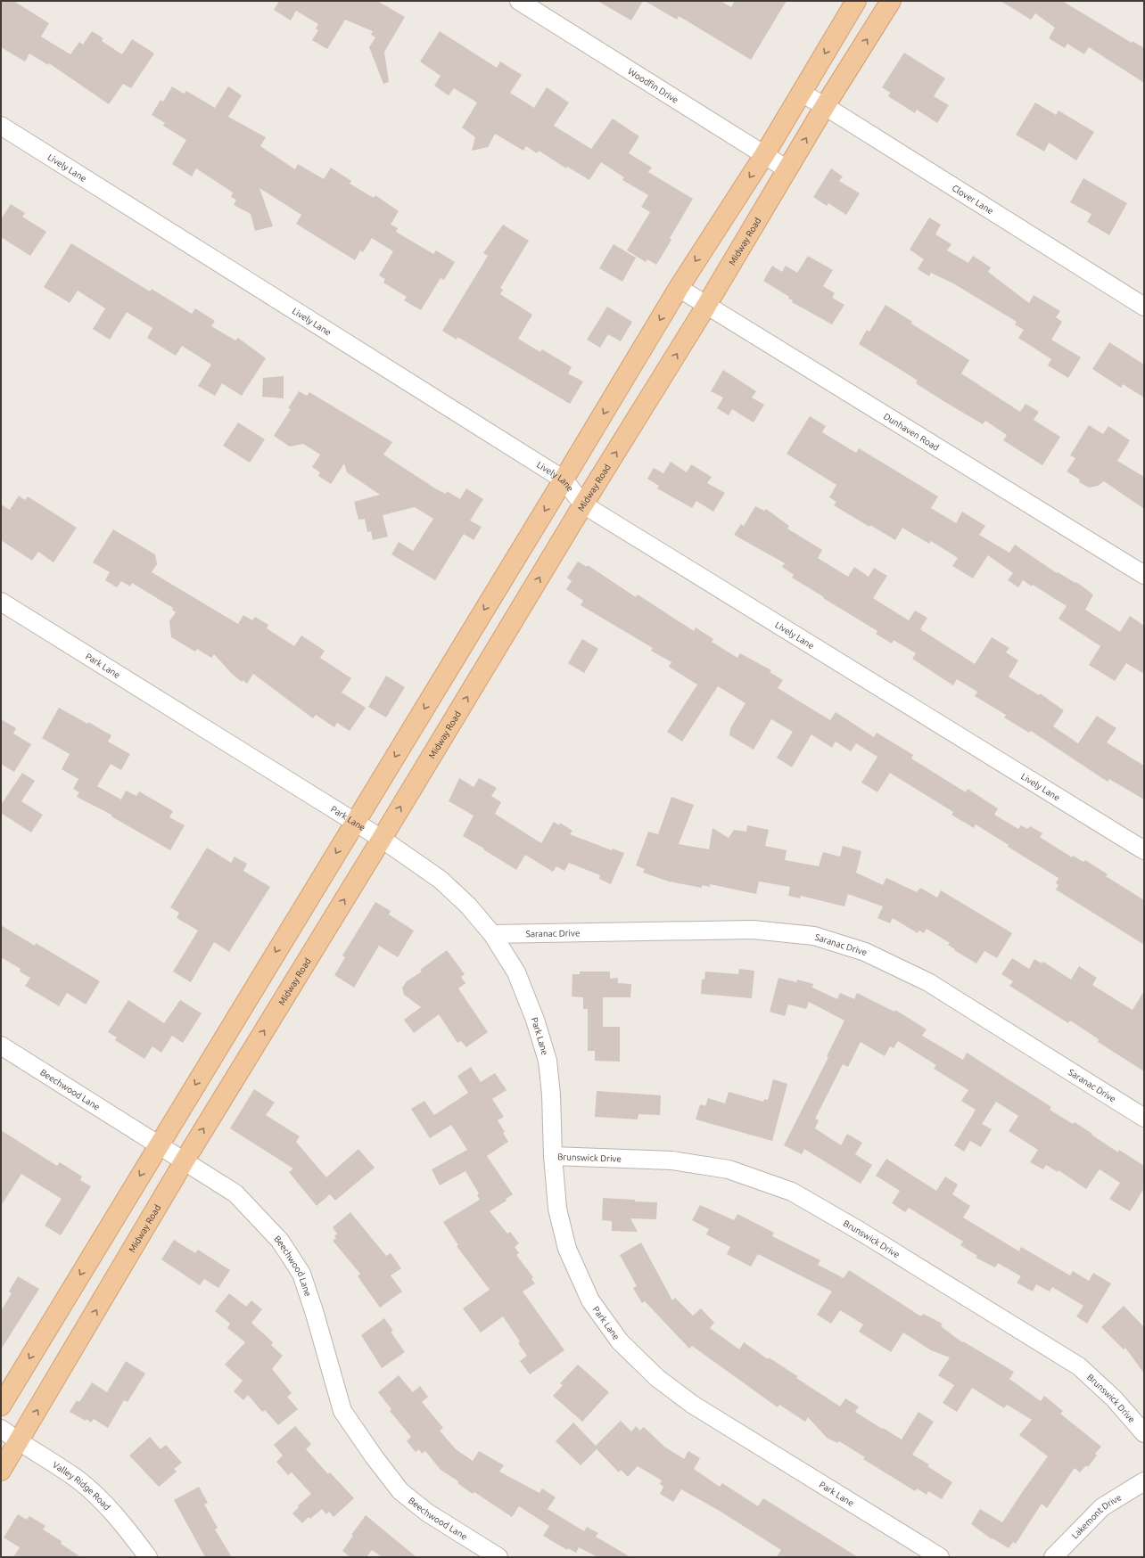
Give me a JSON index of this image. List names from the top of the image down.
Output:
{
  "streets": {
    "main road": ["Midway Road"],
    "street": [
      "Woodfin Drive",
      "Lively Lane",
      "Clover Lane",
      "Dunhaven Road",
      "Park Lane",
      "Saranac Drive",
      "Beechwood Lane",
      "Brunswick Drive",
      "Valley Ridge Road",
      "Lakemont Drive"
    ]
  },
  "crossings": [
    ["Woodfin Drive", "Midway Road"],
    ["Lively Lane", "Midway Road"],
    ["Clover Lane", "Midway Road"],
    ["Midway Road", "Dunhaven Road"],
    ["Midway Road", "Park Lane"],
    ["Midway Road", "Beechwood Lane"],
    ["Midway Road", "Valley Ridge Road"],
    ["Park Lane", "Saranac Drive"],
    ["Park Lane", "Brunswick Drive"]
  ]
}
